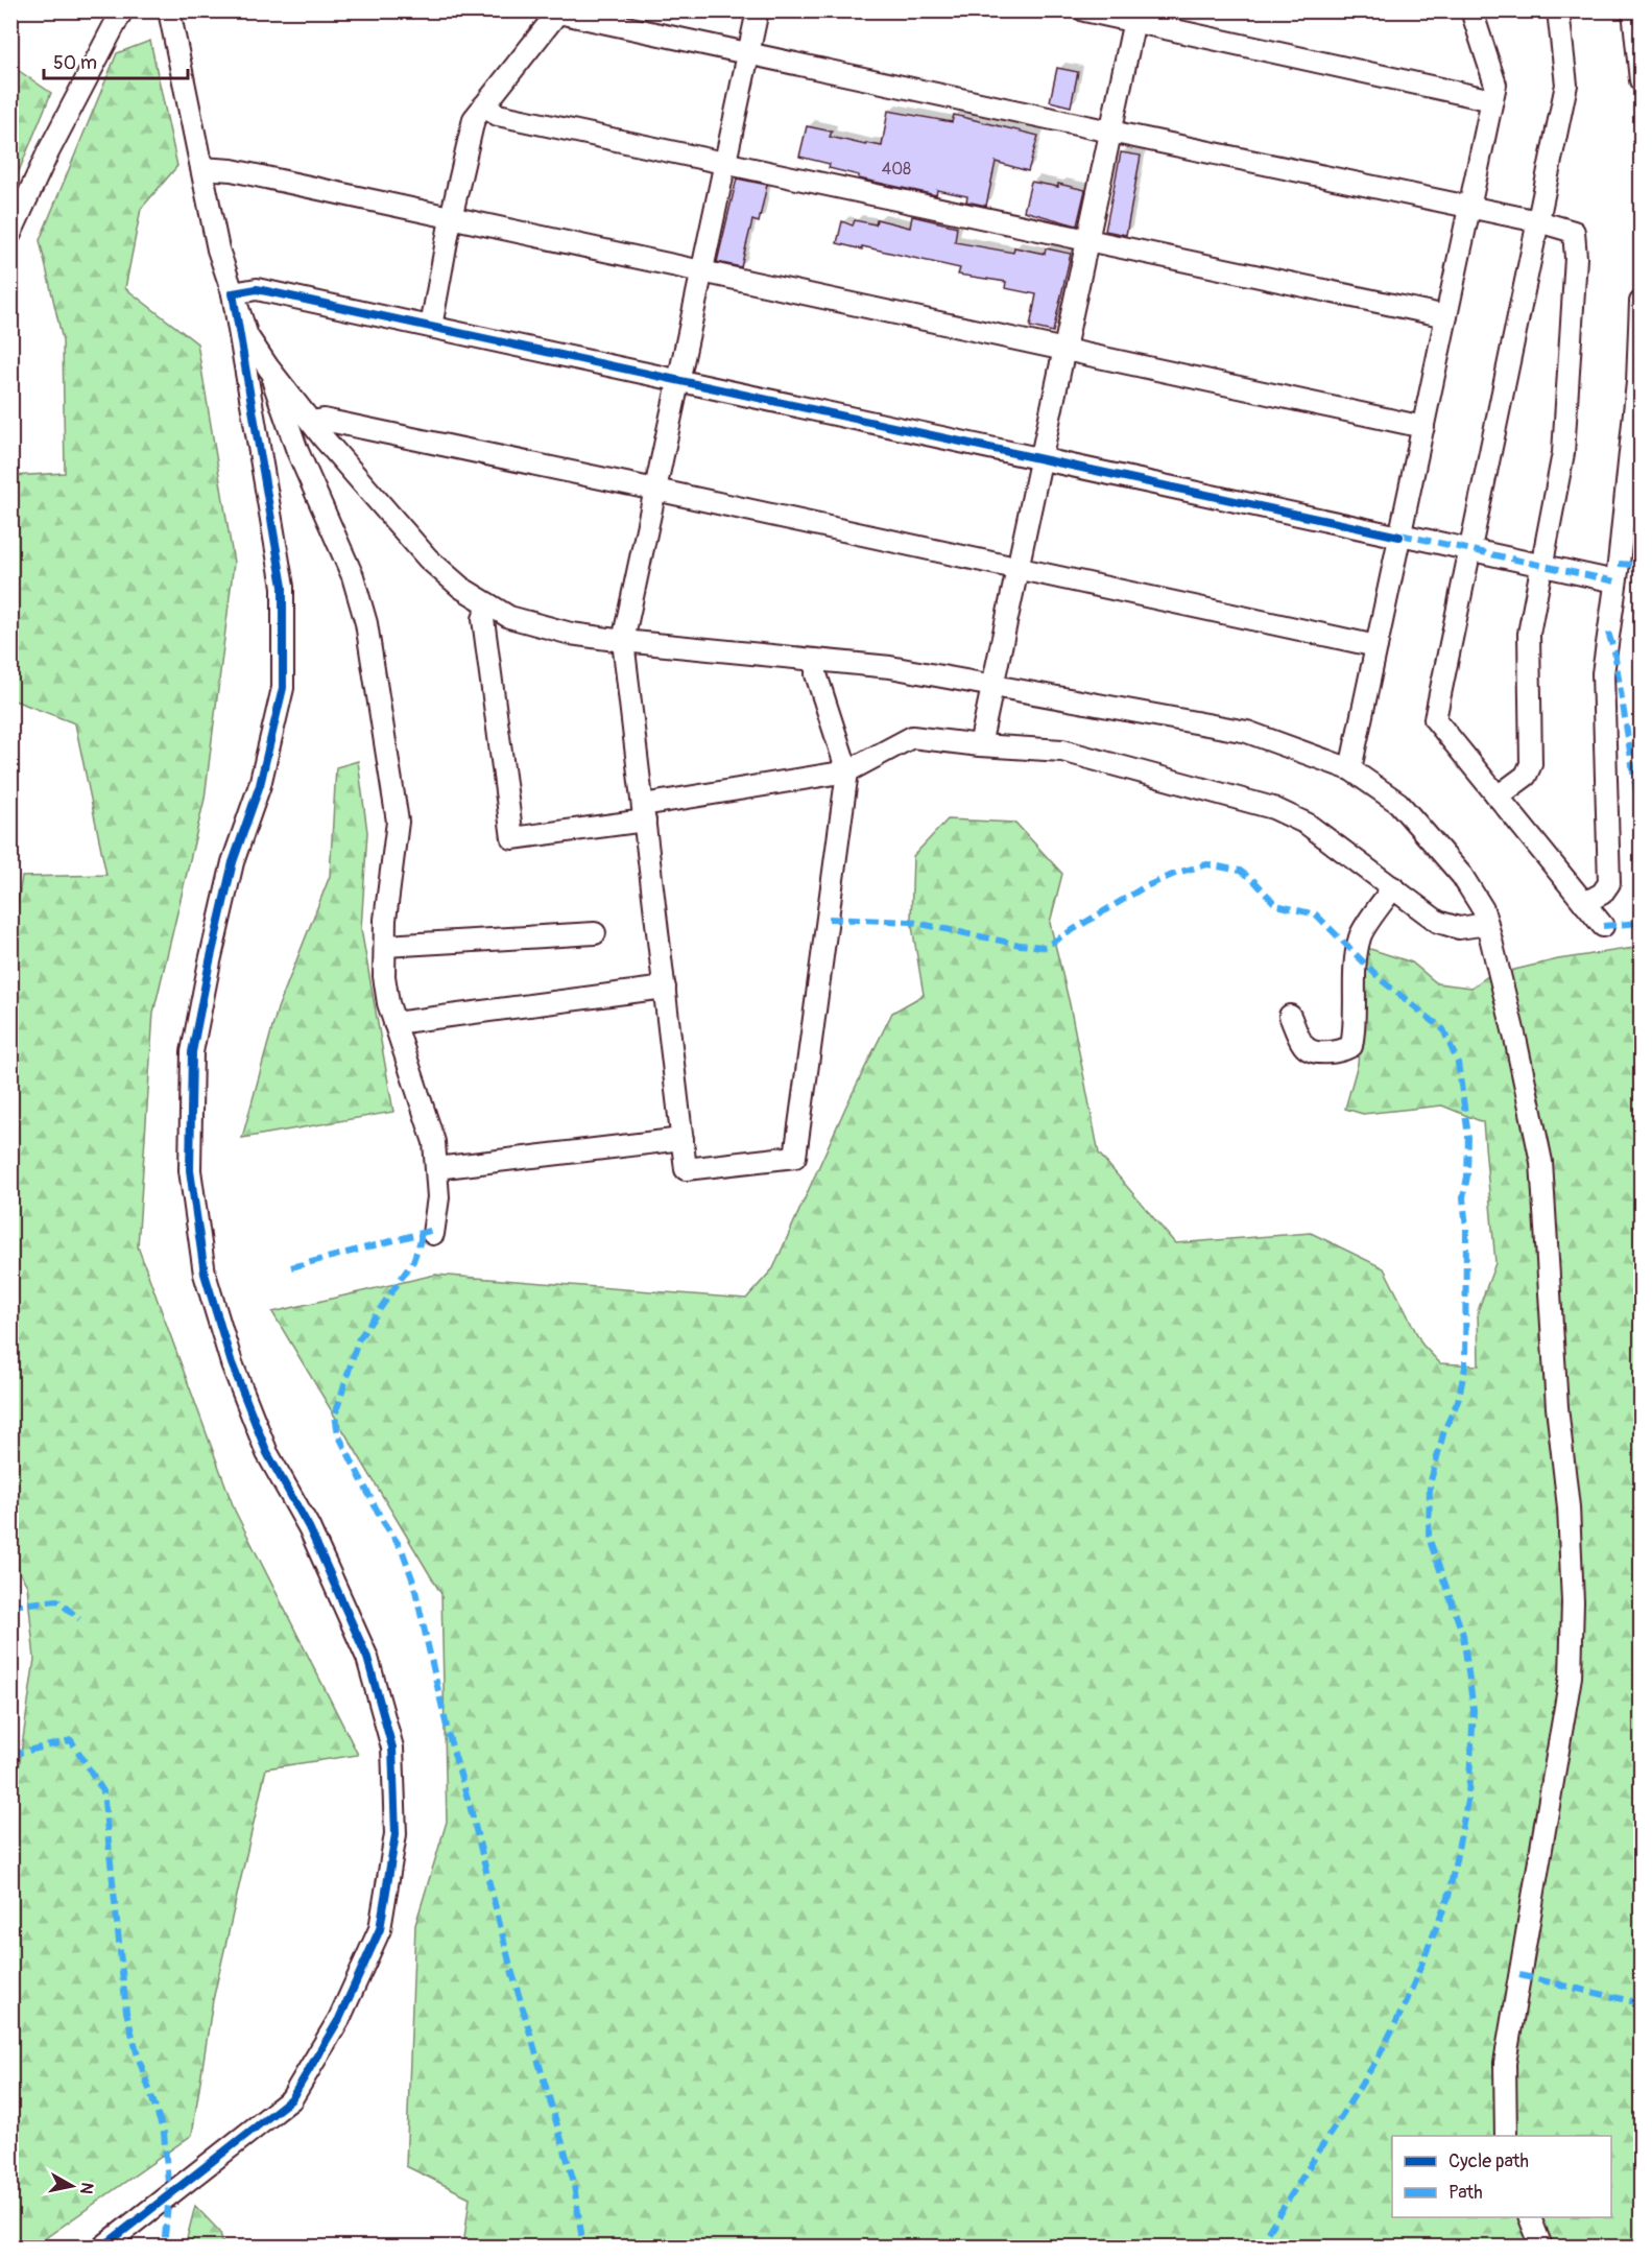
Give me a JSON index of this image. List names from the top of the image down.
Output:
{
  "house_numbers": ["408"],
  "legend": ["Cycle path", "Path"],
  "scale_bar": "50 m",
  "north": "right"
}
